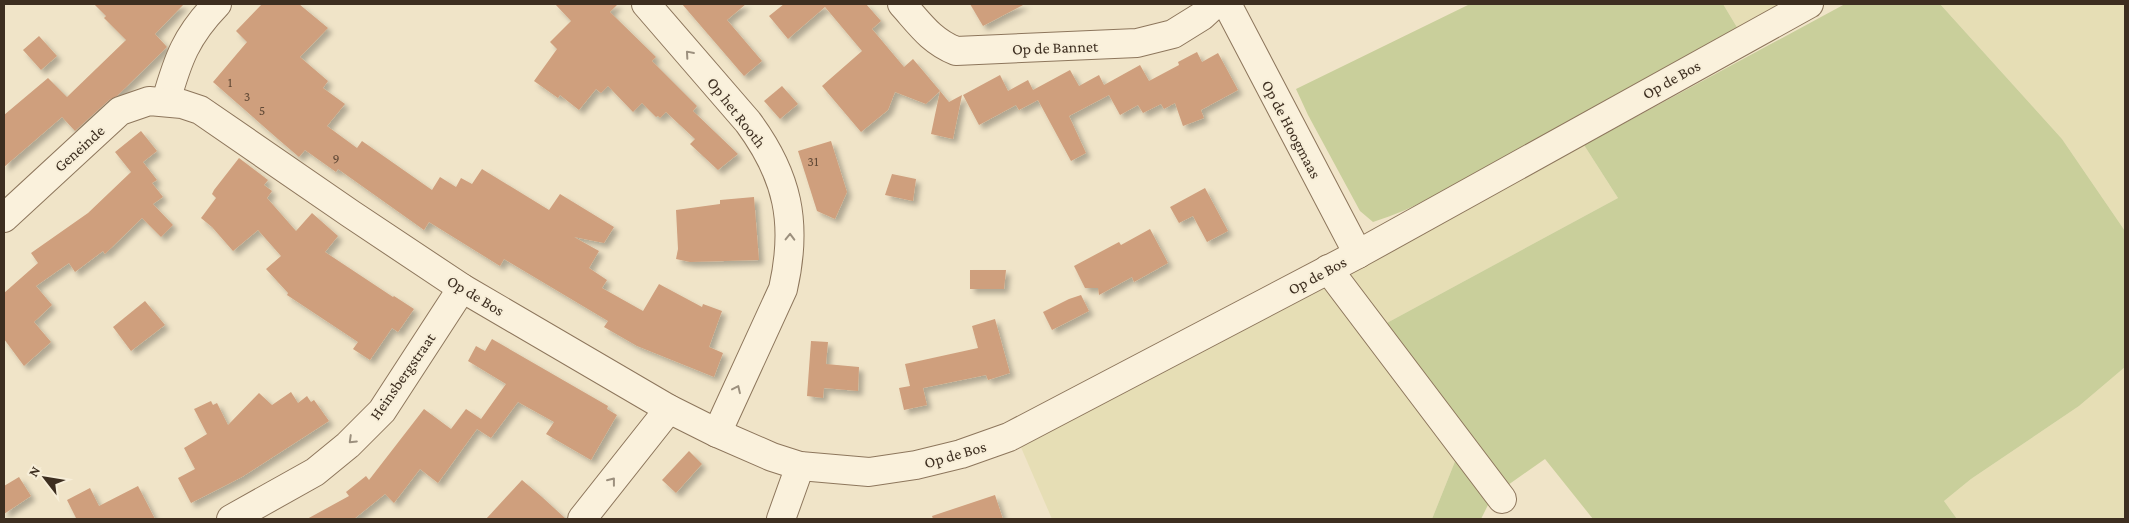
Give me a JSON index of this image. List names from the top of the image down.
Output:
{
  "streets": {
    "street": [
      "Op de Bannet",
      "Op de Bos",
      "Op het Rooth",
      "Op de Hoogmaas",
      "Geneinde",
      "Heinsbergstraat"
    ]
  },
  "crossings": [
    ["Op de Bos", "Op het Rooth"],
    ["Op de Bos", "Op de Hoogmaas"],
    ["Op de Bos", "Geneinde"],
    ["Op de Bos", "Heinsbergstraat"]
  ],
  "one_way": ["Op het Rooth"],
  "house_numbers": [
    "1",
    "3",
    "5",
    "9",
    "31"
  ],
  "north": "top left"
}
